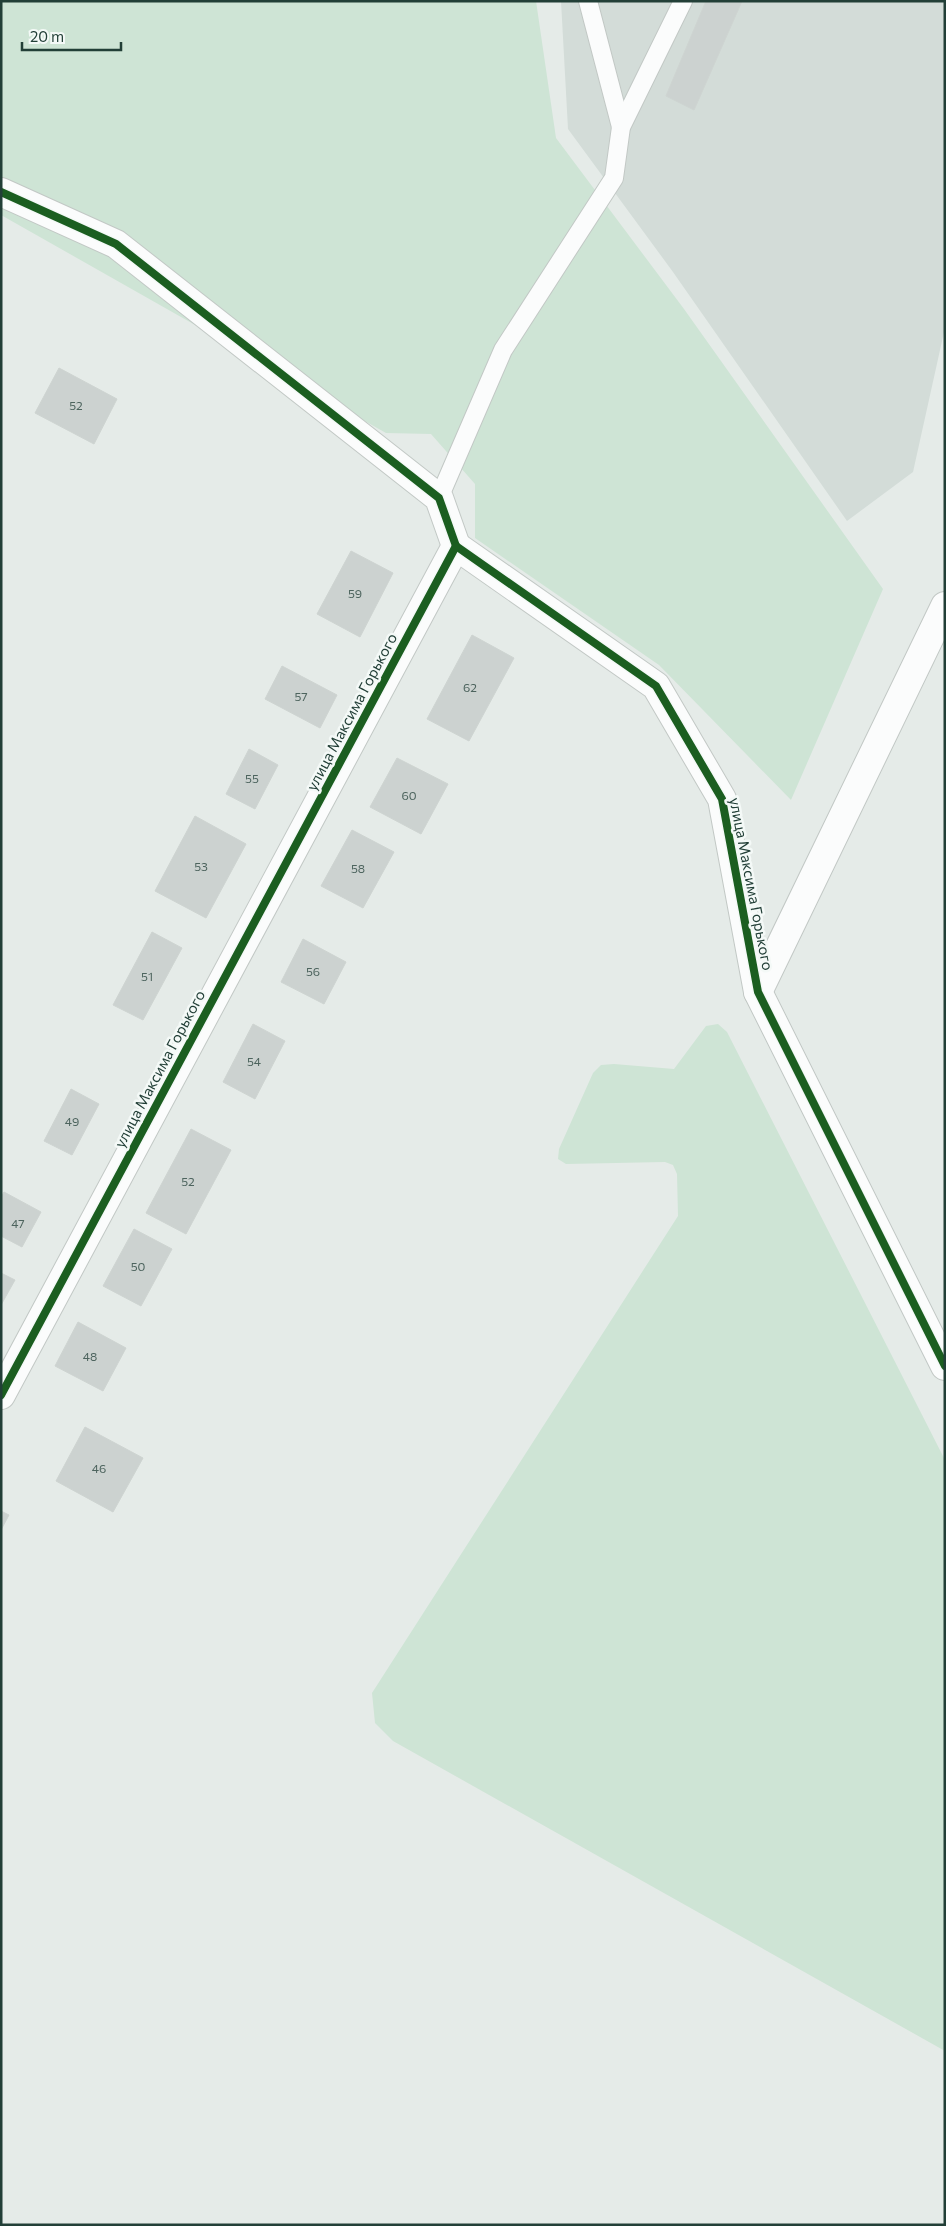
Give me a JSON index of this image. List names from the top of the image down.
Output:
{
  "streets": {
    "street": ["улица Максима Горького"]
  },
  "house_numbers": [
    "52",
    "59",
    "62",
    "57",
    "55",
    "60",
    "53",
    "58",
    "56",
    "51",
    "54",
    "49",
    "52",
    "47",
    "50",
    "48",
    "46"
  ],
  "scale_bar": "20 m"
}
